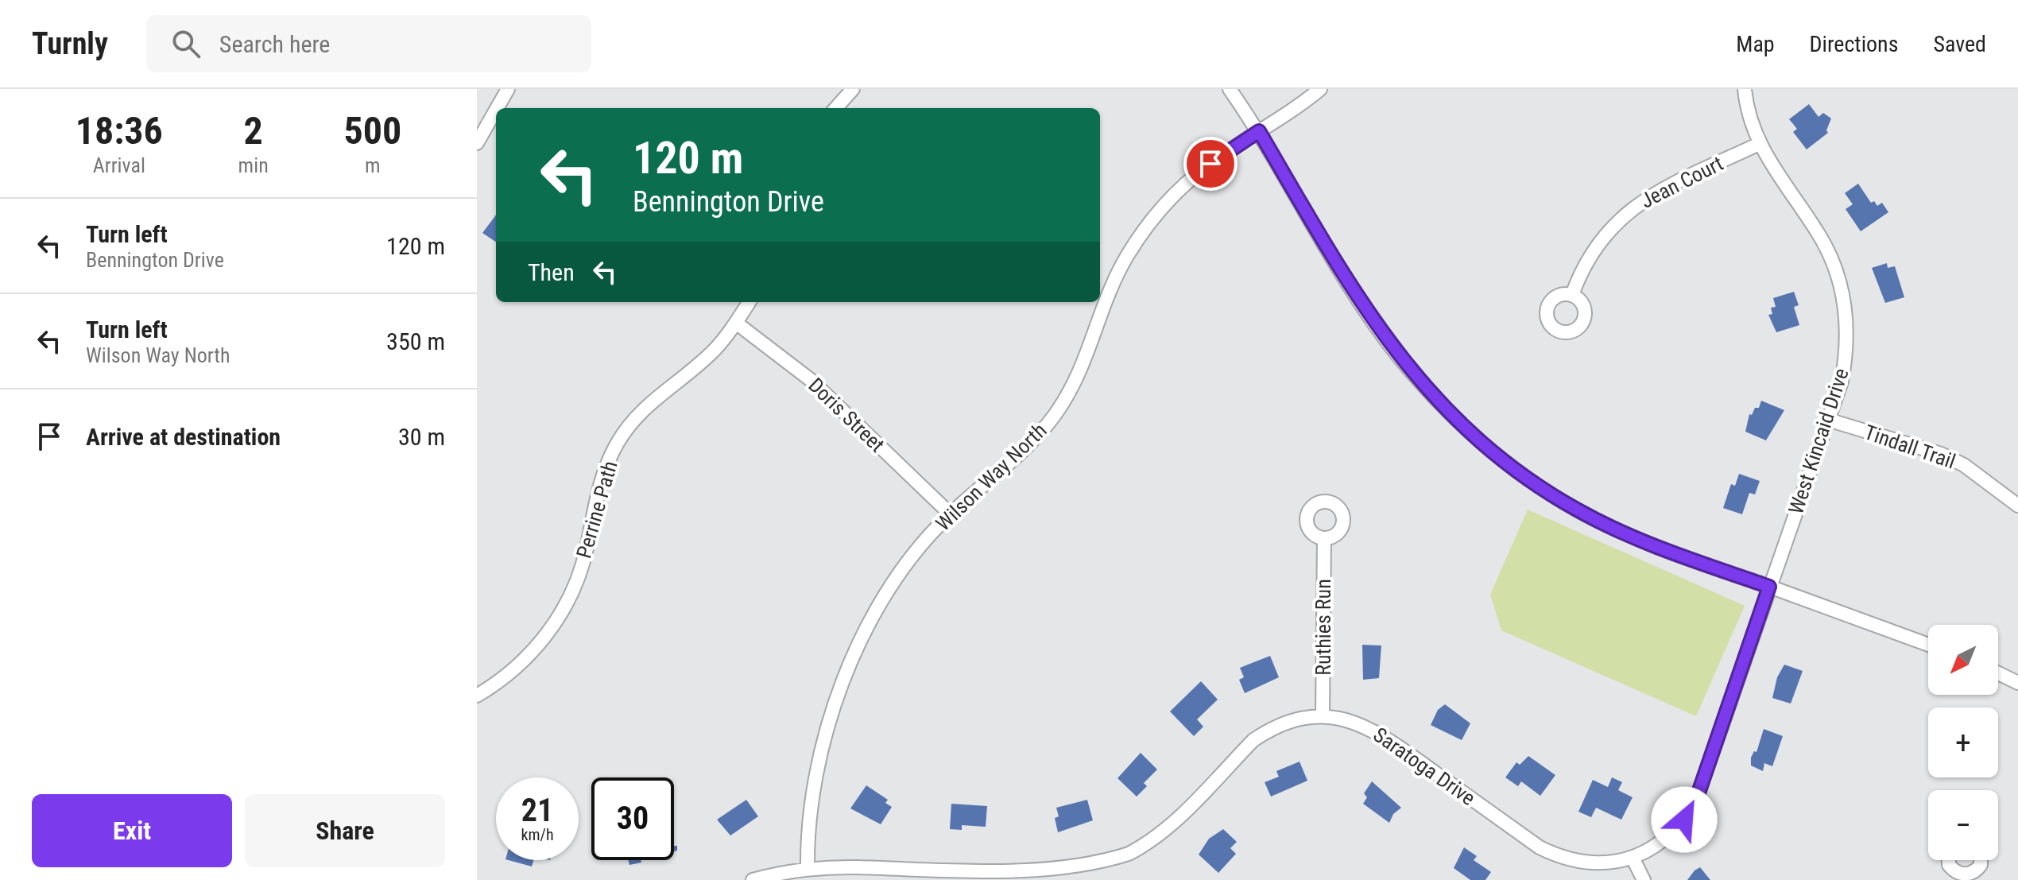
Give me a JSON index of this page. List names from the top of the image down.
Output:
{
  "streets": {
    "street": [
      "Jean Court",
      "Doris Street",
      "West Kincaid Drive",
      "Tindall Trail",
      "Wilson Way North",
      "Perrine Path",
      "Ruthies Run",
      "Saratoga Drive"
    ]
  },
  "crossings": [
    ["Jean Court", "West Kincaid Drive"],
    ["Doris Street", "Wilson Way North"],
    ["Doris Street", "Perrine Path"],
    ["West Kincaid Drive", "Tindall Trail"],
    ["West Kincaid Drive", "Saratoga Drive"],
    ["Wilson Way North", "Saratoga Drive"],
    ["Ruthies Run", "Saratoga Drive"]
  ],
  "north": "bottom left",
  "page": {
    "header": "Turnly",
    "search": "Search here",
    "nav": ["Map", "Directions", "Saved"],
    "eta": [
      "18:36",
      "Arrival",
      "2",
      "min",
      "500",
      "m"
    ],
    "turn": ["120 m", "Bennington Drive"],
    "list": [
      {
        "name": "Turn left",
        "note": "Bennington Drive",
        "value": "120 m"
      },
      {
        "name": "Turn left",
        "note": "Wilson Way North",
        "value": "350 m"
      },
      {
        "name": "Arrive at destination",
        "value": "30 m"
      }
    ],
    "then": "Then",
    "map_buttons": ["+", "−"],
    "speed": "21 km/h",
    "limit": "30",
    "buttons": ["Exit", "Share"]
  }
}
